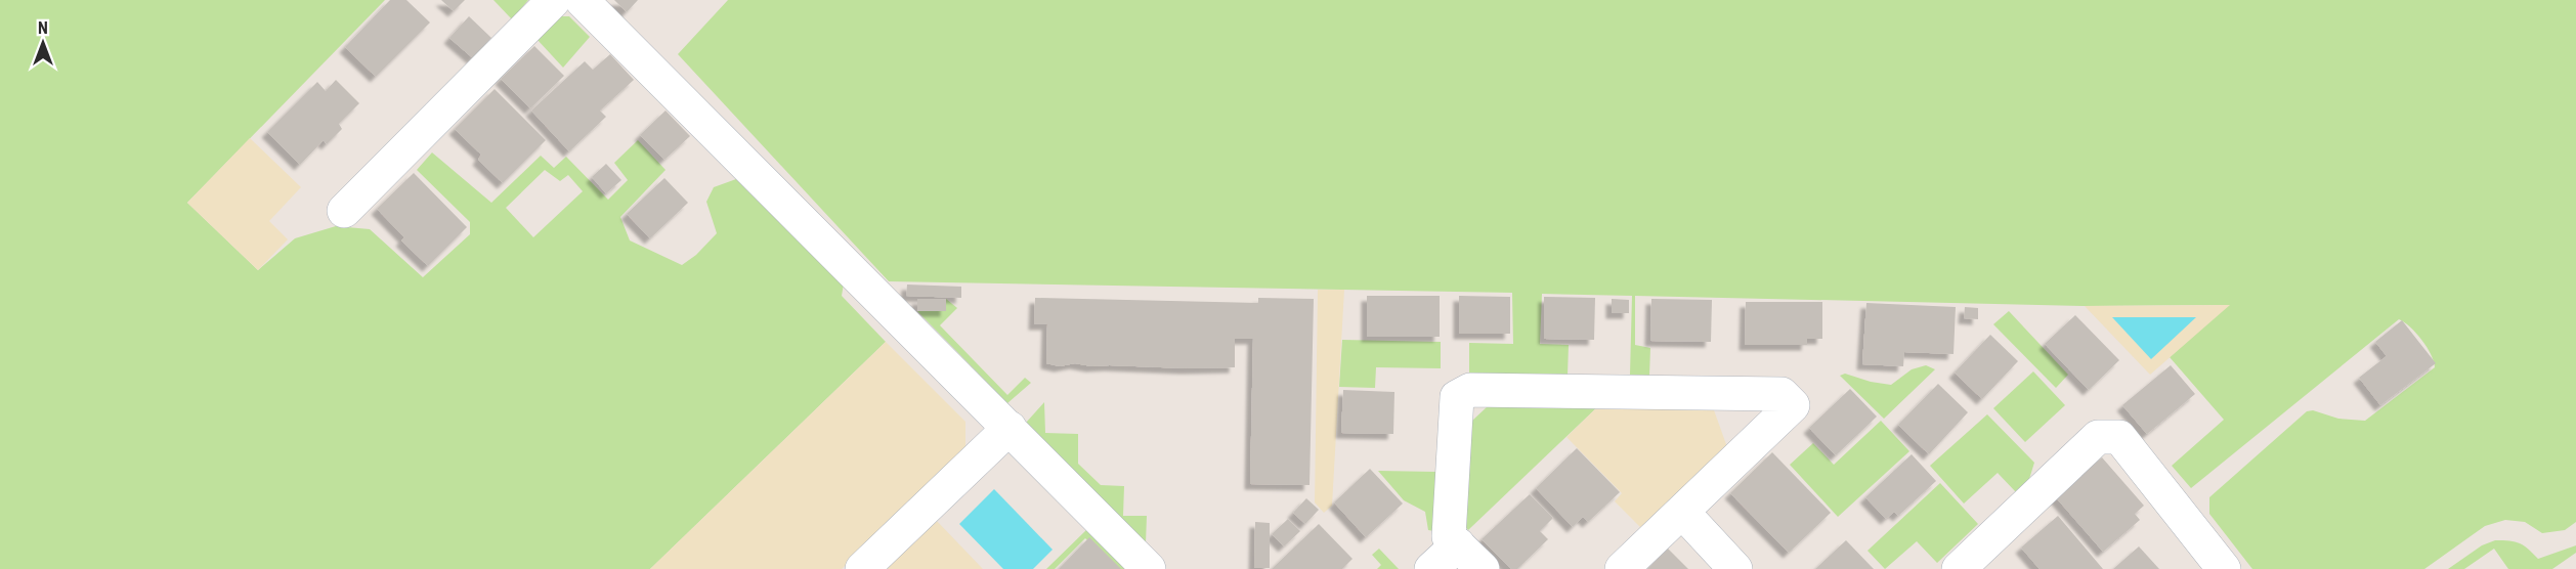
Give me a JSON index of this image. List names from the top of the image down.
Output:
{
  "north": "top"
}
